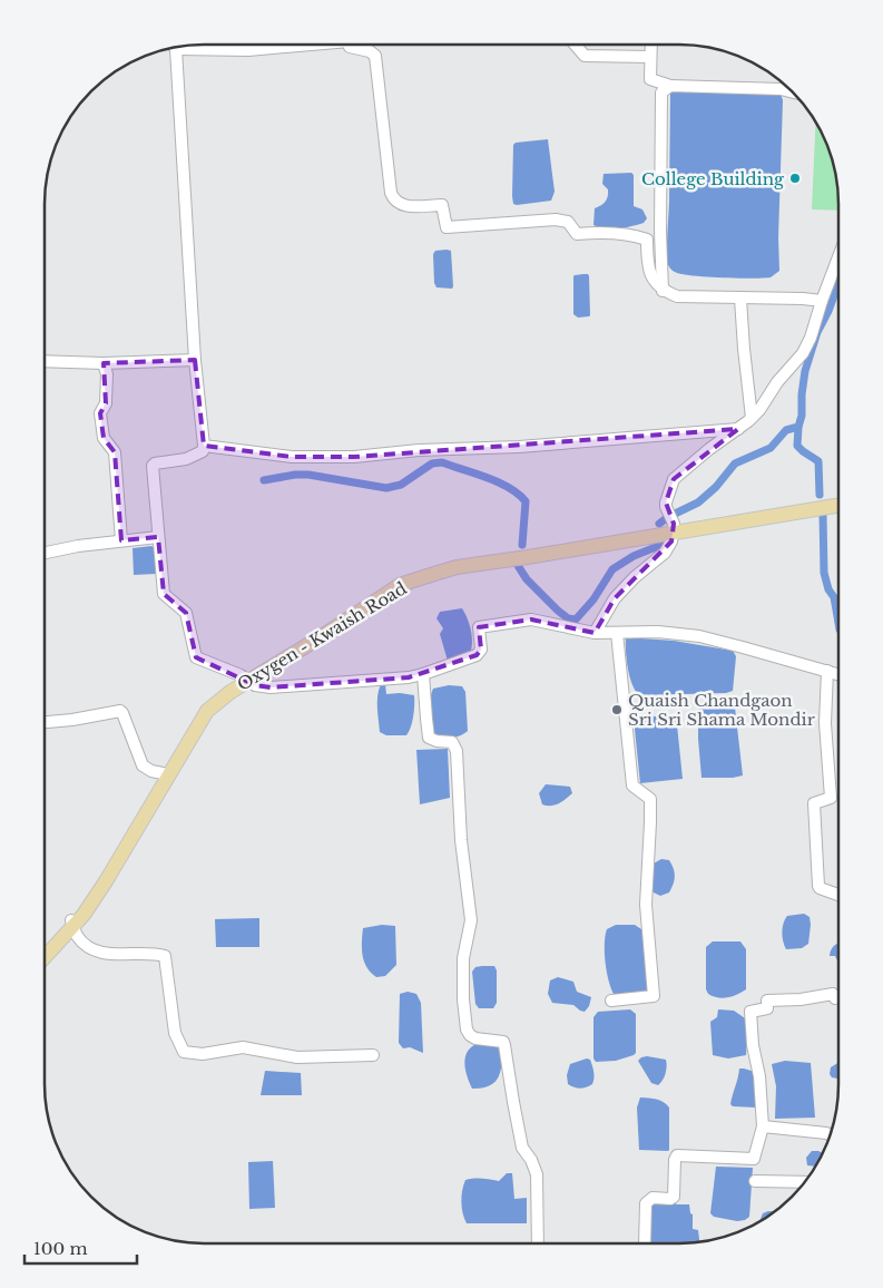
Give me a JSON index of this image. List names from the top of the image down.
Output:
{
  "streets": {
    "main road": ["Oxygen - Kwaish Road"]
  },
  "places": ["College Building", "Quaish Chandgaon Sri Sri Shama Mondir"],
  "scale_bar": "100 m"
}
